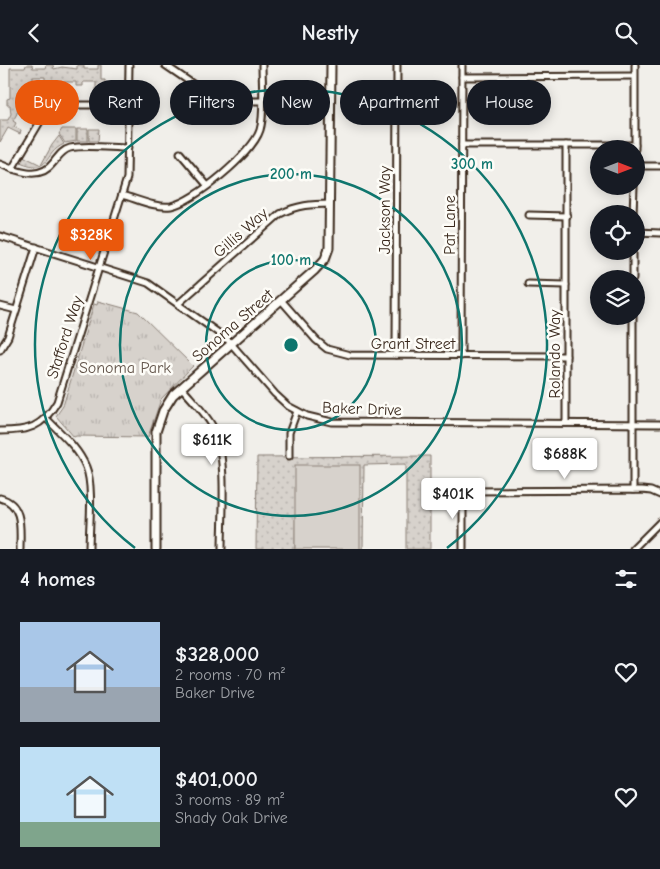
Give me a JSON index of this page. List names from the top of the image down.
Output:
{
  "streets": {
    "street": [
      "Jackson Way",
      "Pat Lane",
      "Gillis Way",
      "Sonoma Street",
      "Stafford Way",
      "Grant Street",
      "Rolando Way",
      "Baker Drive"
    ]
  },
  "crossings": [
    ["Jackson Way", "Grant Street"],
    ["Pat Lane", "Grant Street"],
    ["Gillis Way", "Sonoma Street"],
    ["Gillis Way", "Baker Drive"],
    ["Sonoma Street", "Grant Street"],
    ["Sonoma Street", "Baker Drive"],
    ["Stafford Way", "Baker Drive"],
    ["Grant Street", "Rolando Way"],
    ["Rolando Way", "Baker Drive"]
  ],
  "parks": ["Sonoma Park"],
  "north": "right",
  "page": {
    "header": "Nestly",
    "chip": [
      "Buy",
      "Rent",
      "Filters",
      "New",
      "Apartment",
      "House"
    ],
    "price": [
      "$328K",
      "$611K",
      "$688K",
      "$401K"
    ],
    "heading": "4 homes",
    "list": [
      {
        "name": "$328,000",
        "note": "2 rooms · 70 m² · Baker Drive"
      },
      {
        "name": "$401,000",
        "note": "3 rooms · 89 m² · Shady Oak Drive"
      }
    ]
  },
  "rings": ["300 m", "200 m", "100 m"]
}
